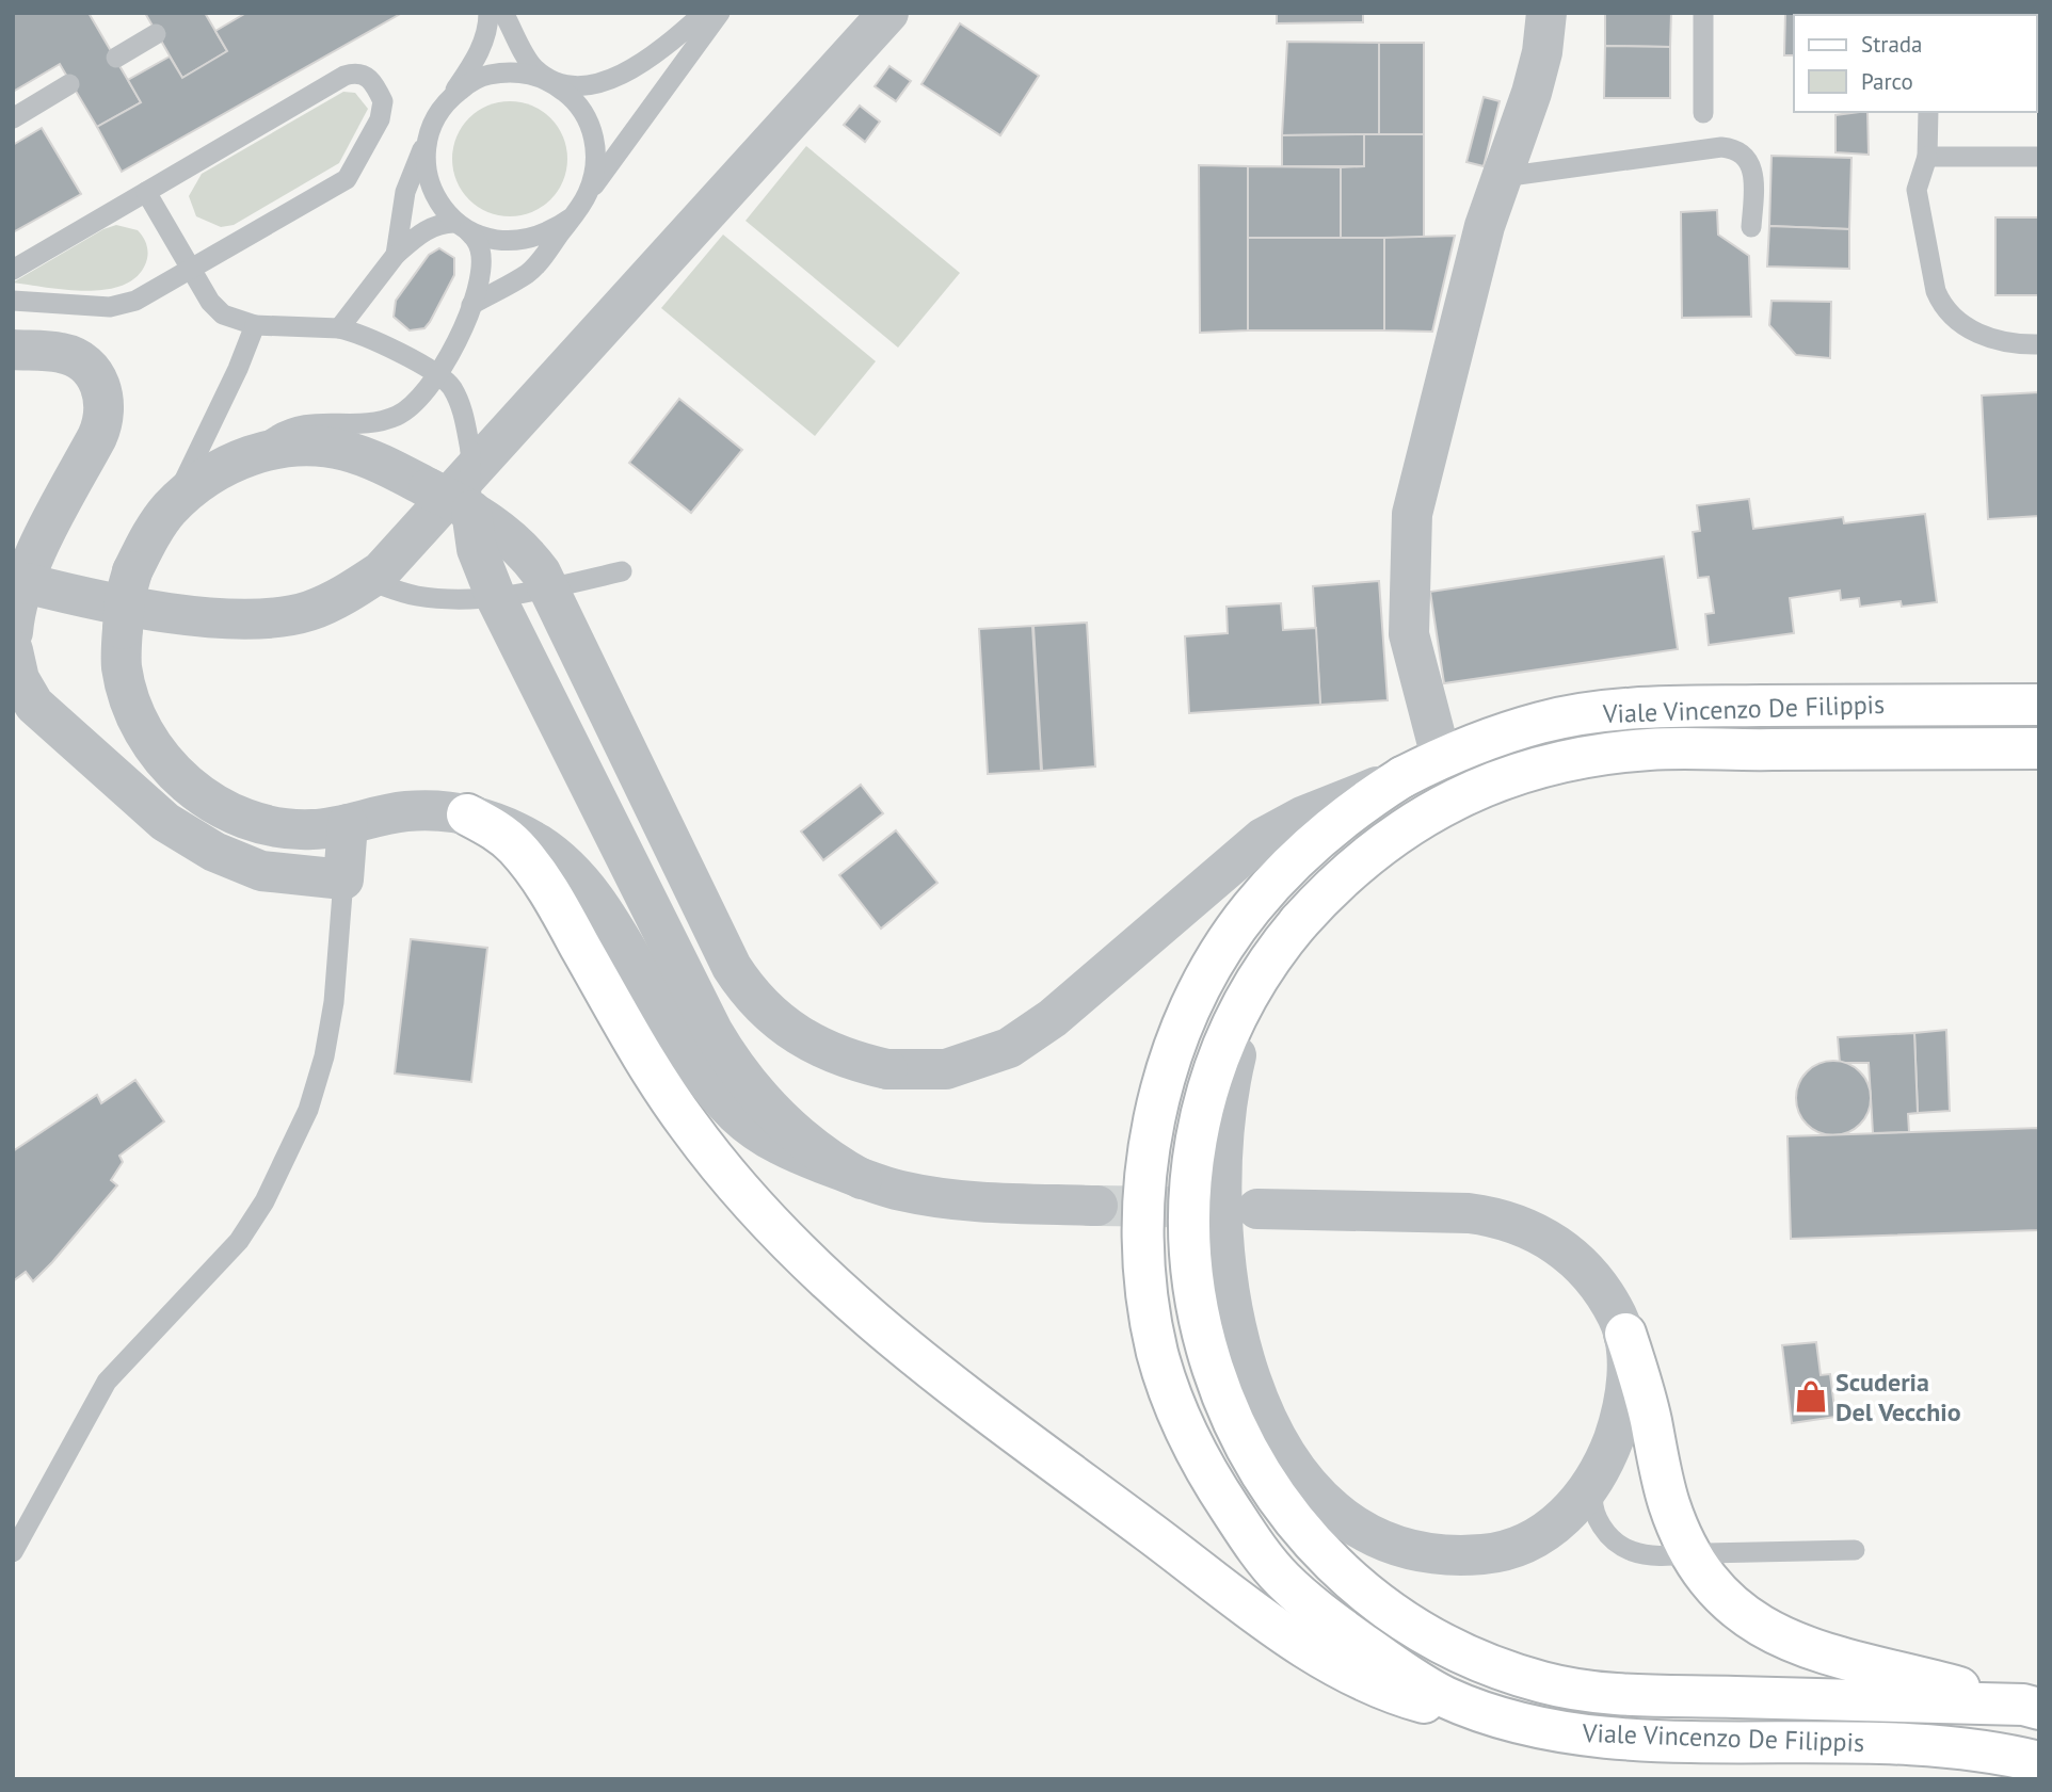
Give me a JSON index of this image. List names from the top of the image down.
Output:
{
  "streets": {
    "main road": ["Viale Vincenzo De Filippis"]
  },
  "places": {
    "shop": ["Scuderia Del Vecchio"]
  },
  "legend": ["Strada", "Parco"]
}
